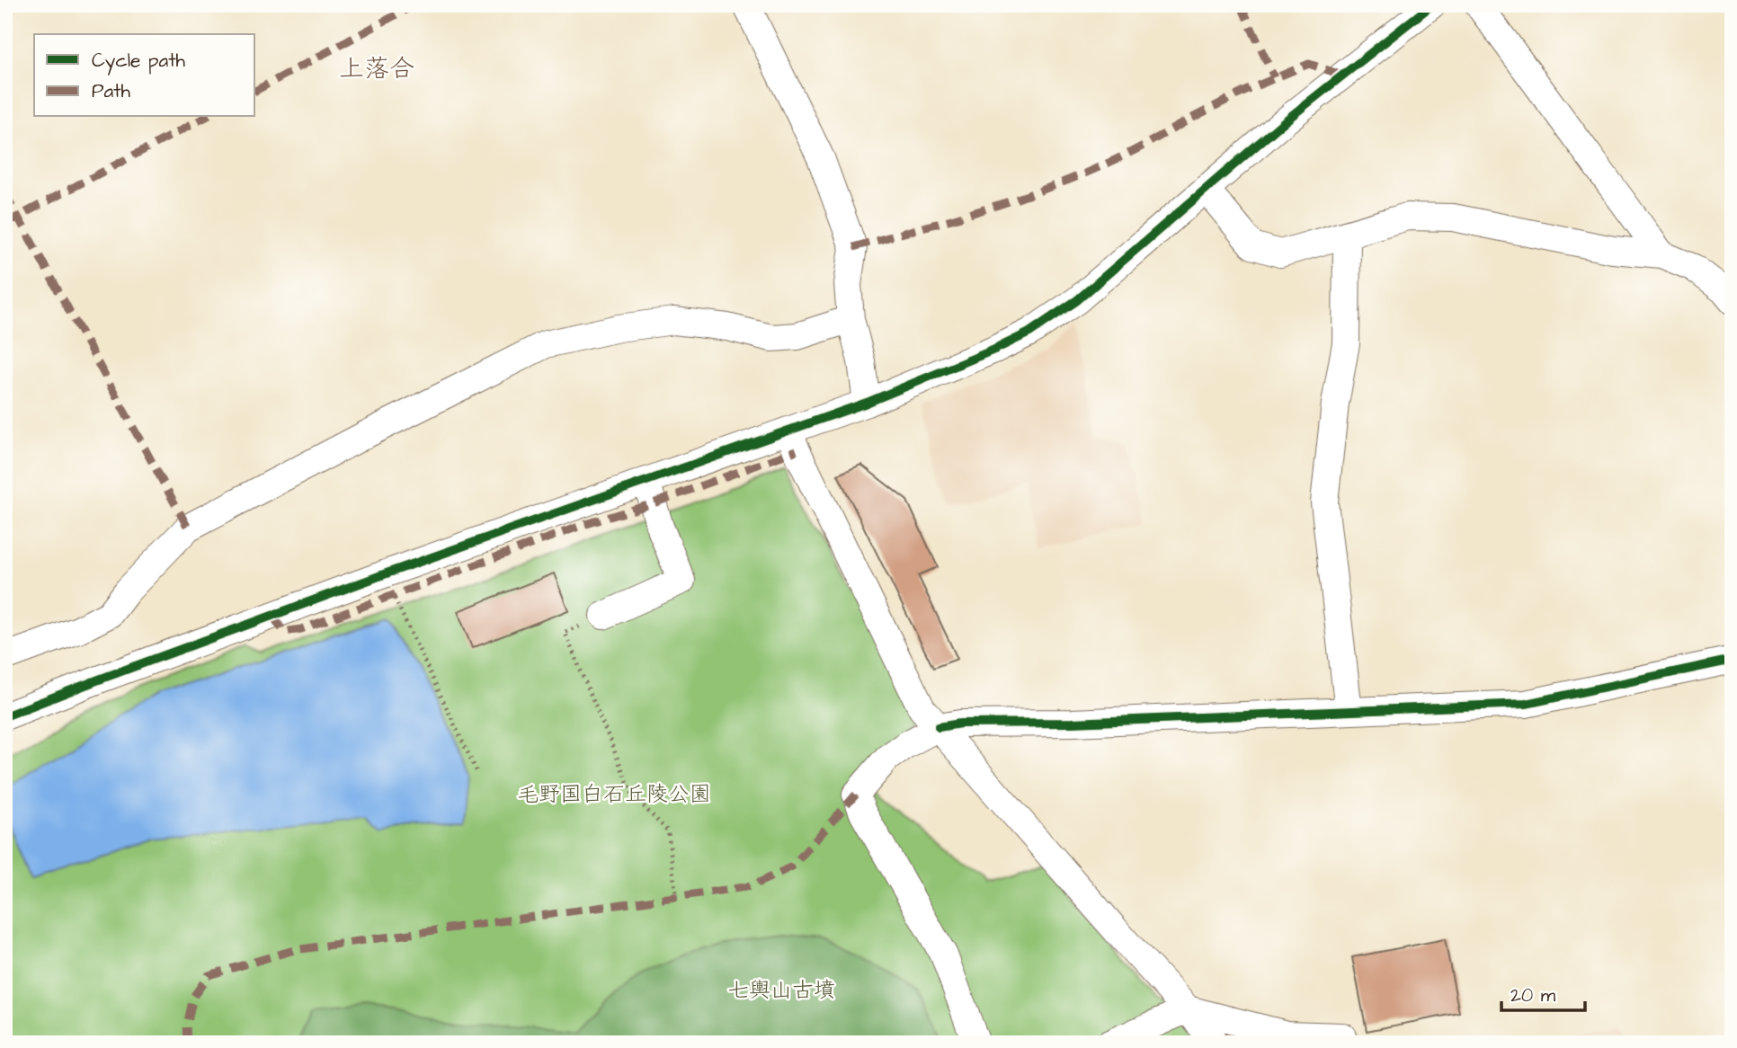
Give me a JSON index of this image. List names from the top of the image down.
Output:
{
  "districts": ["上落合"],
  "parks": ["毛野国白石丘陵公園", "七輿山古墳"],
  "legend": ["Cycle path", "Path"],
  "scale_bar": "20 m"
}
